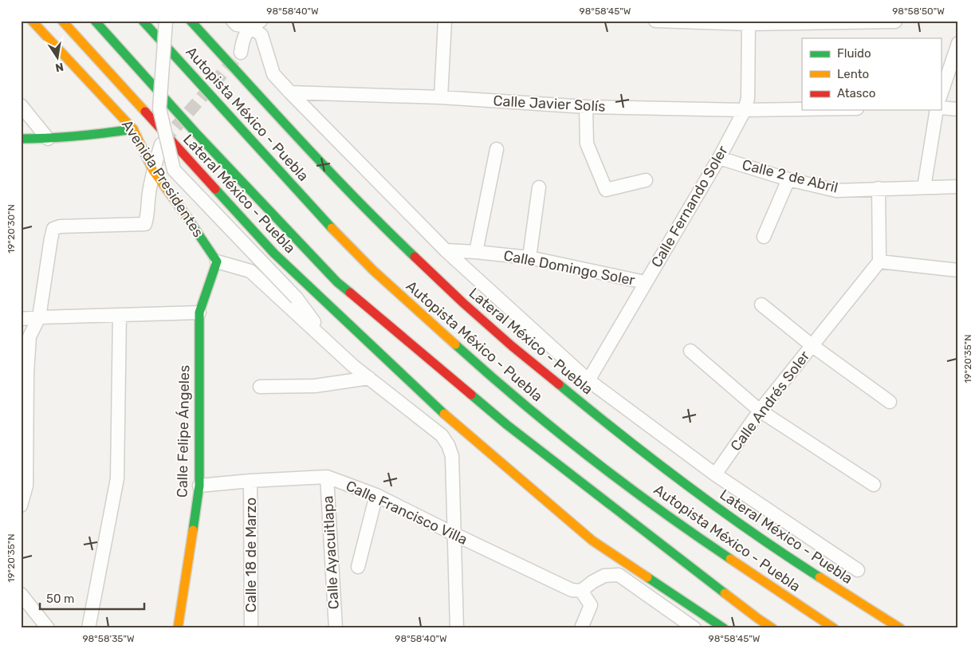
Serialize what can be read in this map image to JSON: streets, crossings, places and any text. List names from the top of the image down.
{
  "streets": {
    "main road": [
      "Autopista México - Puebla",
      "Avenida Presidentes",
      "Lateral México - Puebla",
      "Calle Felipe Ángeles"
    ],
    "street": [
      "Calle Javier Solís",
      "Calle 2 de Abril",
      "Calle Fernando Soler",
      "Calle Domingo Soler",
      "Calle Andrés Soler",
      "Calle Francisco Villa",
      "Calle Ayacuitlapa",
      "Calle 18 de Marzo"
    ]
  },
  "crossings": [
    ["Calle Javier Solís", "Calle Fernando Soler"],
    ["Calle 2 de Abril", "Calle Fernando Soler"],
    ["Avenida Presidentes", "Calle Felipe Ángeles"],
    ["Calle Fernando Soler", "Calle Domingo Soler"],
    ["Calle Felipe Ángeles", "Calle Francisco Villa"],
    ["Calle Francisco Villa", "Calle Ayacuitlapa"],
    ["Calle Francisco Villa", "Calle 18 de Marzo"]
  ],
  "legend": ["Fluido", "Lento", "Atasco"],
  "scale_bar": "50 m",
  "north": "bottom",
  "coordinates": [
    "98°58'40\"W",
    "98°58'45\"W",
    "98°58'50\"W",
    "19°20'30\"N",
    "19°20'35\"N",
    "98°58'35\"W"
  ]
}
